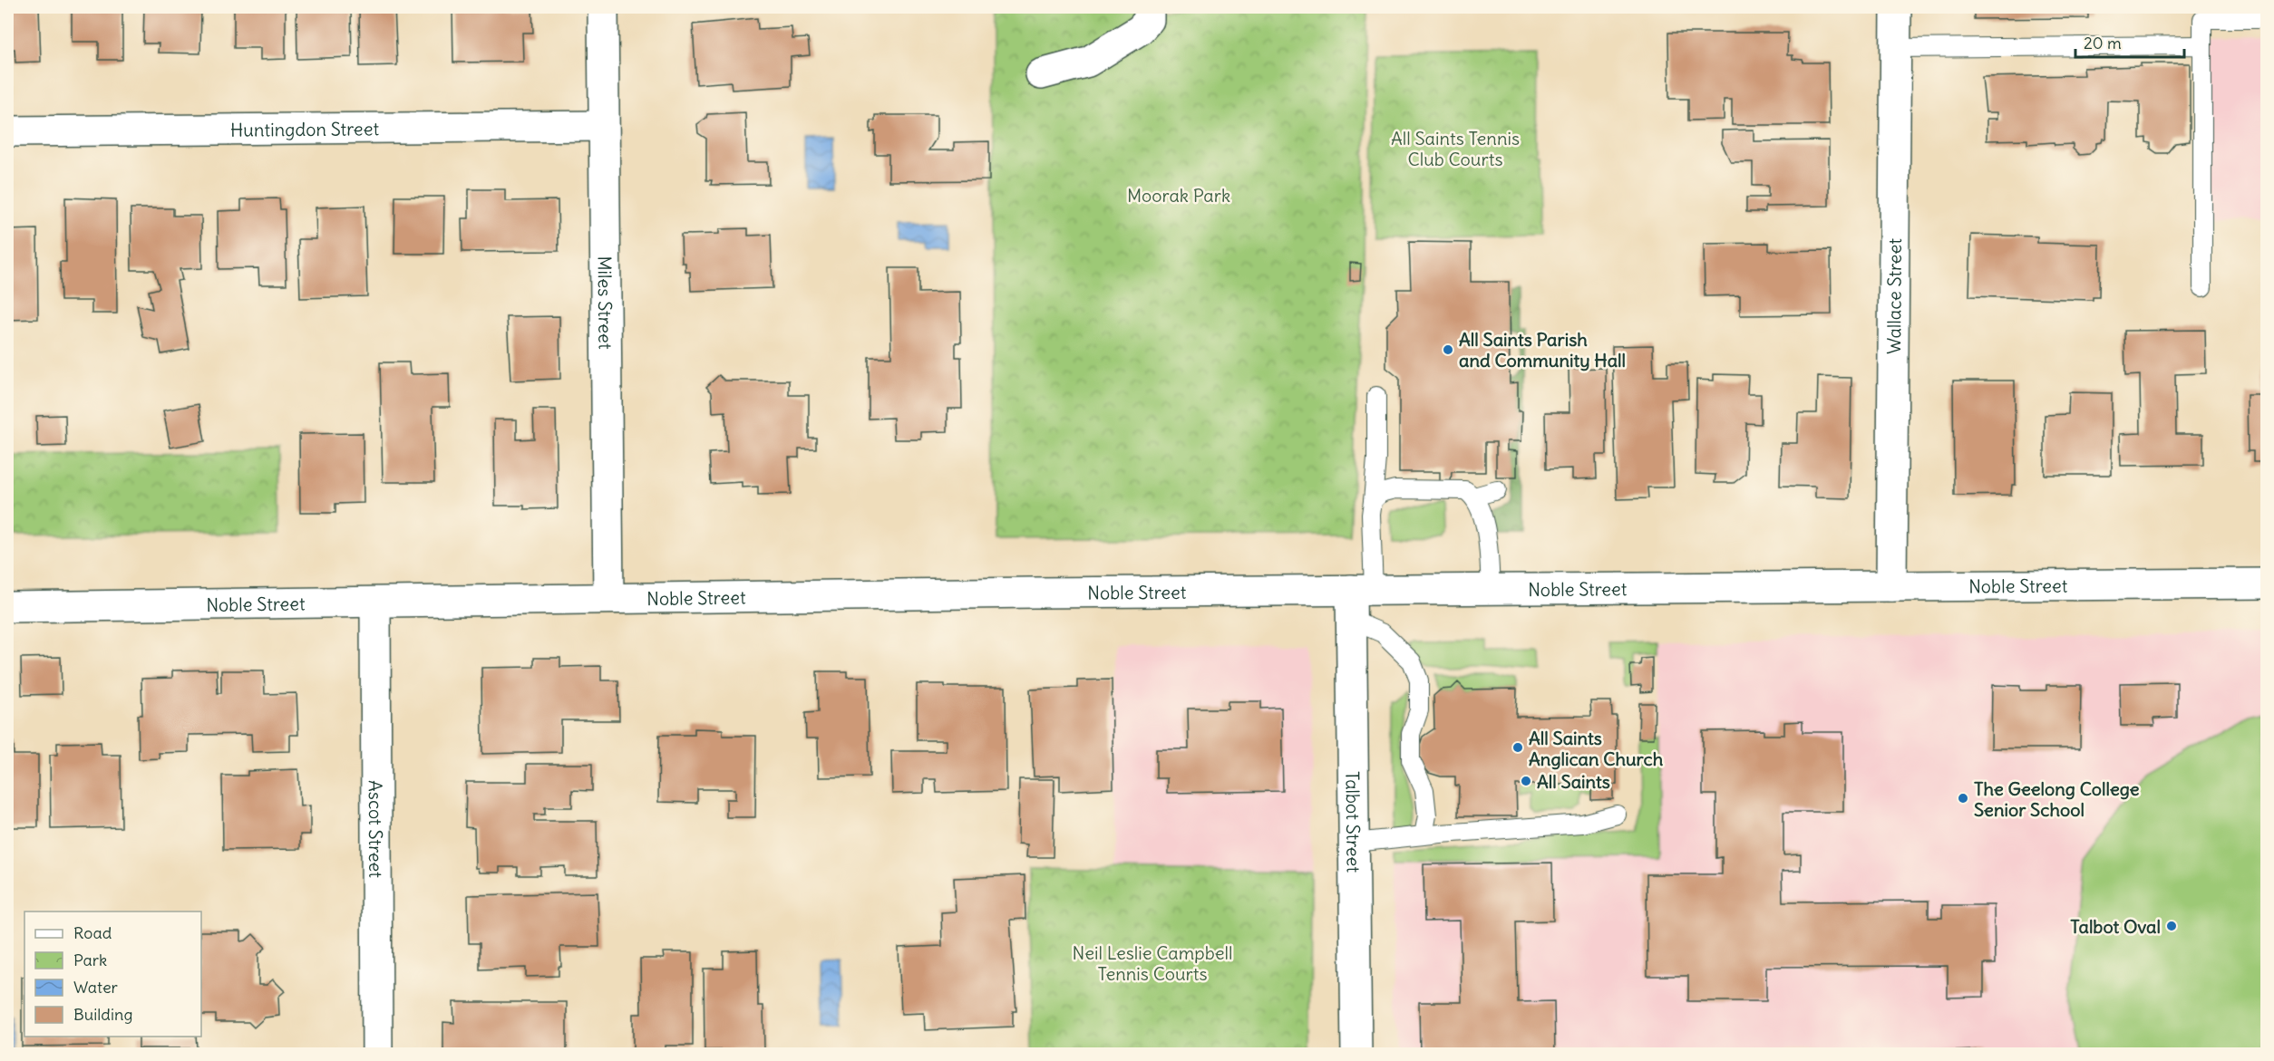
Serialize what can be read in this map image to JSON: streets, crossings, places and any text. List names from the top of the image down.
{
  "streets": {
    "street": [
      "Huntingdon Street",
      "Wallace Street",
      "Miles Street",
      "Noble Street",
      "Talbot Street",
      "Ascot Street"
    ]
  },
  "crossings": [
    ["Huntingdon Street", "Miles Street"],
    ["Wallace Street", "Noble Street"],
    ["Miles Street", "Noble Street"],
    ["Noble Street", "Talbot Street"],
    ["Noble Street", "Ascot Street"]
  ],
  "parks": ["All Saints Tennis Club Courts", "Moorak Park", "Neil Leslie Campbell Tennis Courts"],
  "places": [
    "All Saints Parish and Community Hall",
    "All Saints Anglican Church",
    "All Saints",
    "The Geelong College Senior School",
    "Talbot Oval"
  ],
  "legend": [
    "Road",
    "Park",
    "Water",
    "Building"
  ],
  "scale_bar": "20 m"
}
